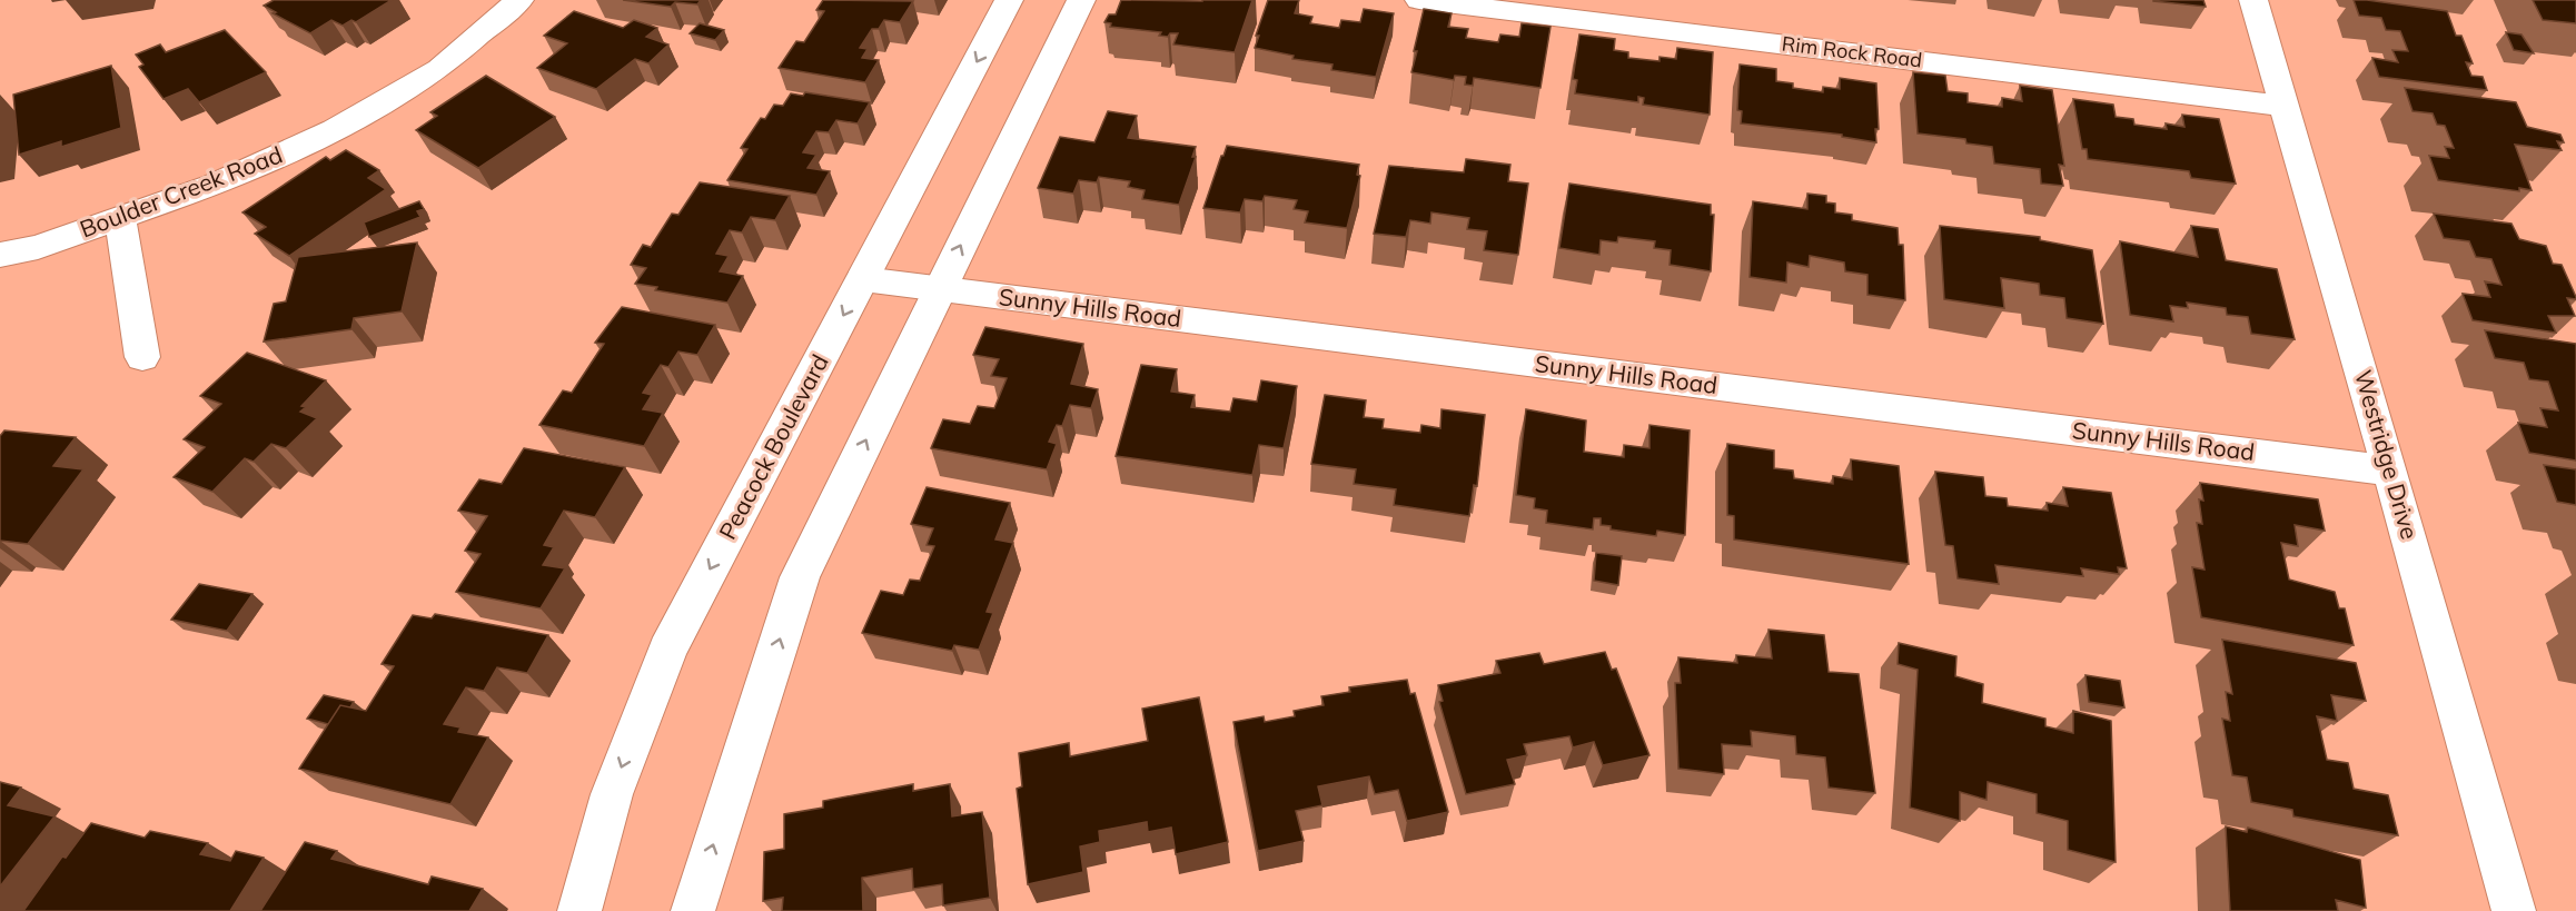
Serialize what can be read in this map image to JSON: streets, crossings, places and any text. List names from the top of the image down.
{
  "streets": {
    "street": [
      "Rim Rock Road",
      "Boulder Creek Road",
      "Sunny Hills Road",
      "Peacock Boulevard",
      "Westridge Drive"
    ]
  },
  "crossings": [
    ["Rim Rock Road", "Westridge Drive"],
    ["Sunny Hills Road", "Peacock Boulevard"],
    ["Sunny Hills Road", "Westridge Drive"]
  ]
}
